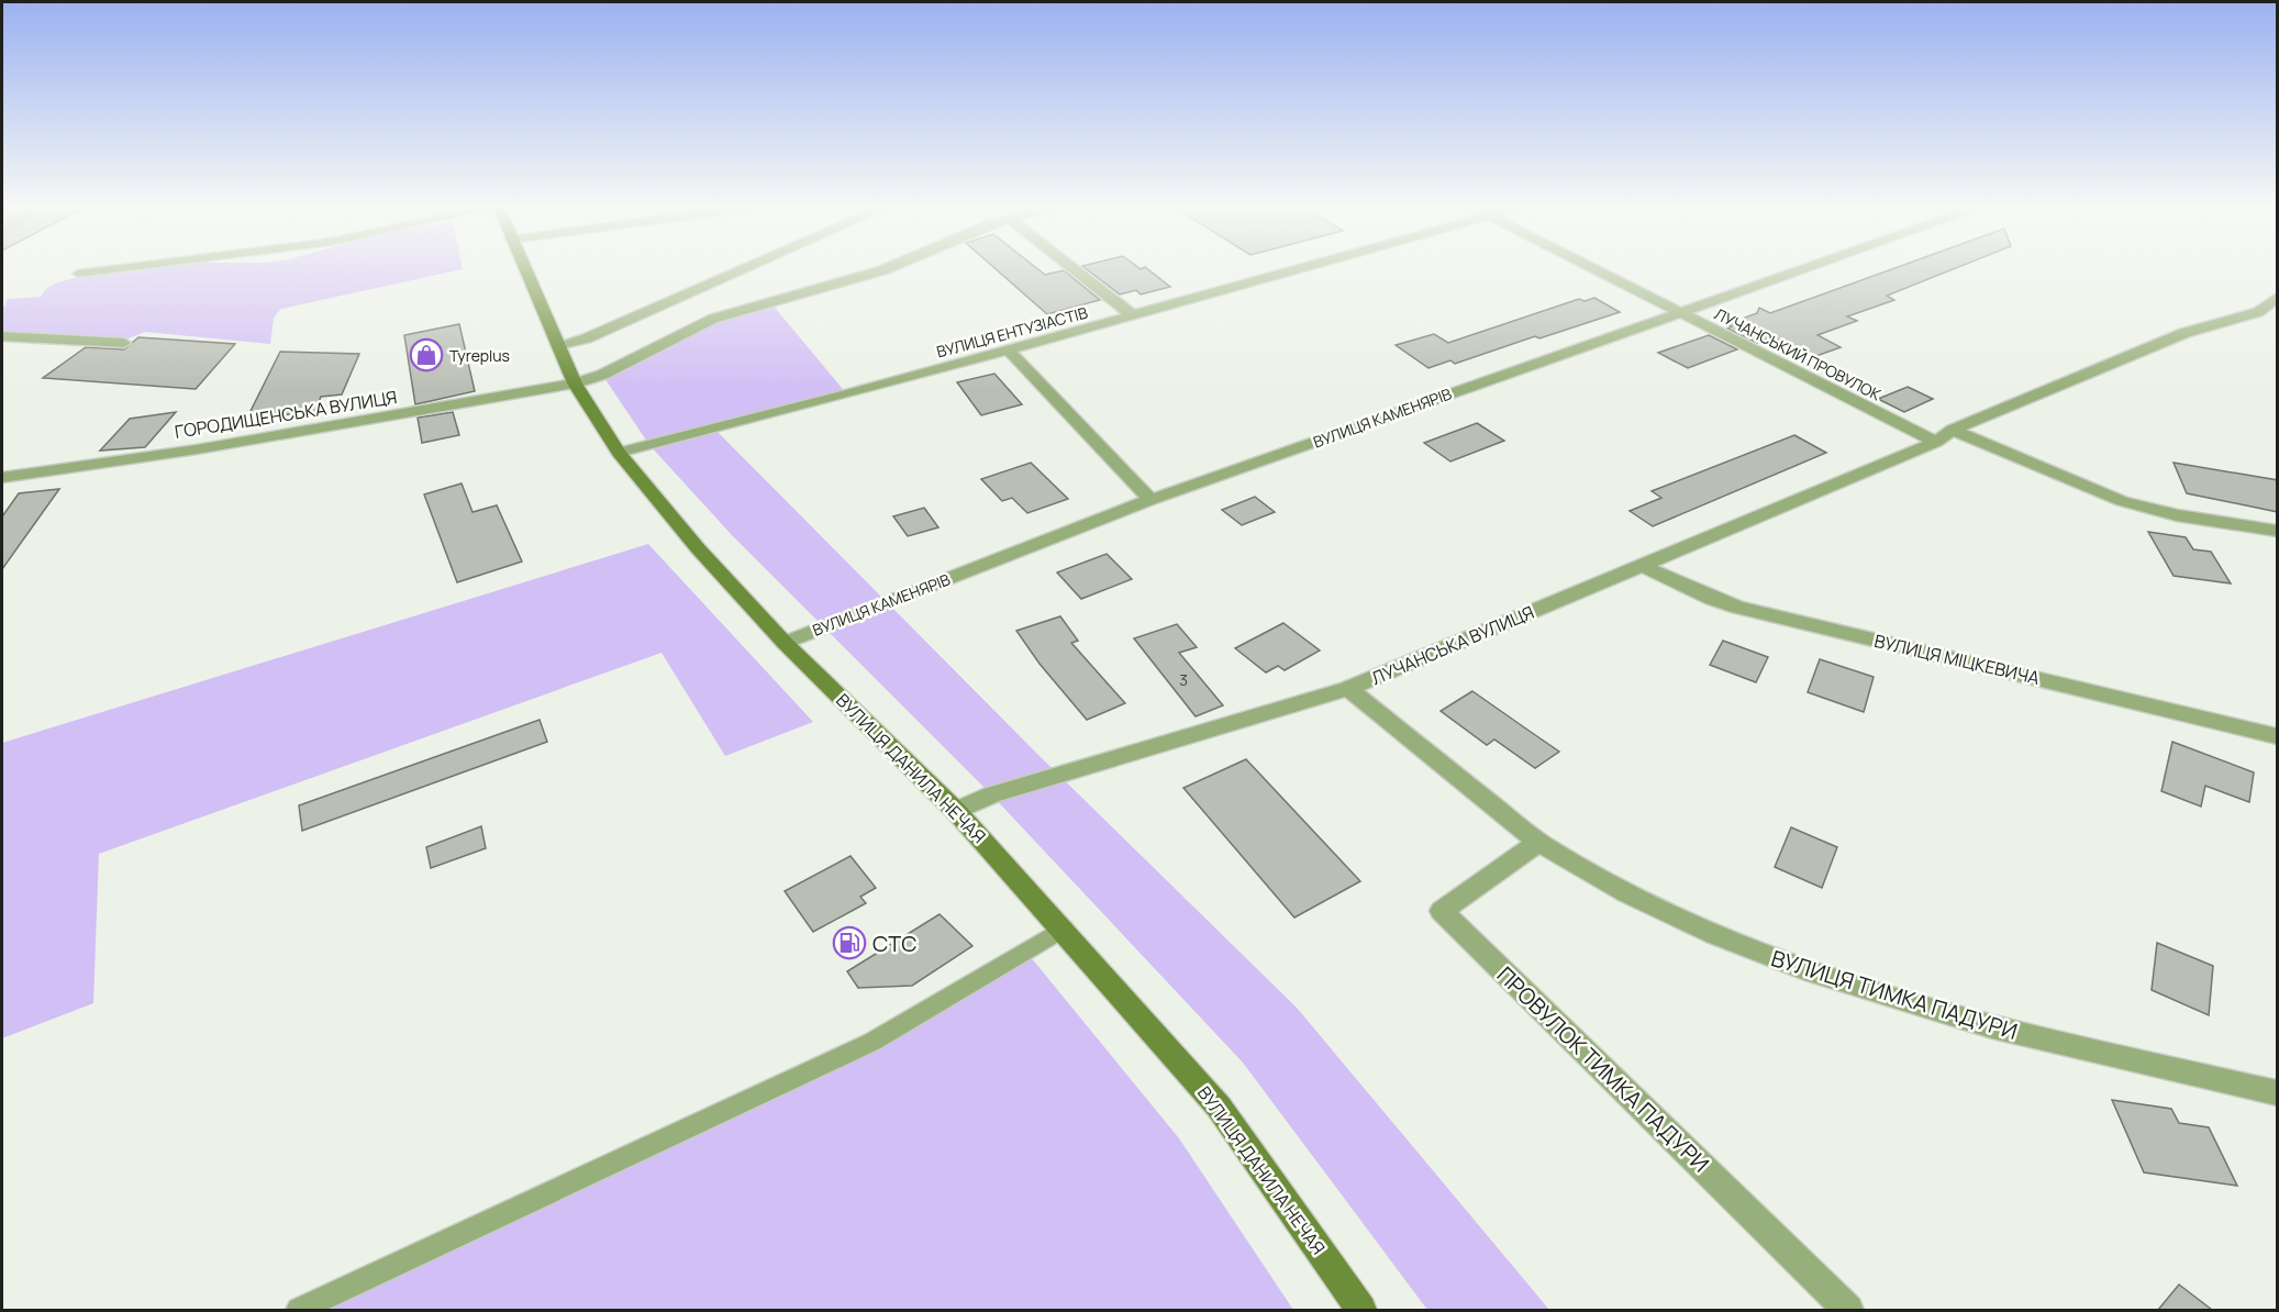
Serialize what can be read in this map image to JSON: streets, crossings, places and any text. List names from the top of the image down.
{
  "streets": {
    "main road": ["ВУЛИЦЯ ДАНИЛА НЕЧАЯ"],
    "street": [
      "ВУЛИЦЯ ЕНТУЗІАСТІВ",
      "ЛУЧАНСЬКИЙ ПРОВУЛОК",
      "ГОРОДИЩЕНСЬКА ВУЛИЦЯ",
      "ВУЛИЦЯ КАМЕНЯРІВ",
      "ЛУЧАНСЬКА ВУЛИЦЯ",
      "ВУЛИЦЯ МІЦКЕВИЧА",
      "ВУЛИЦЯ ТИМКА ПАДУРИ",
      "ПРОВУЛОК ТИМКА ПАДУРИ"
    ]
  },
  "crossings": [
    ["ВУЛИЦЯ ЕНТУЗІАСТІВ", "ВУЛИЦЯ ДАНИЛА НЕЧАЯ"],
    ["ЛУЧАНСЬКИЙ ПРОВУЛОК", "ВУЛИЦЯ КАМЕНЯРІВ"],
    ["ЛУЧАНСЬКИЙ ПРОВУЛОК", "ЛУЧАНСЬКА ВУЛИЦЯ"],
    ["ГОРОДИЩЕНСЬКА ВУЛИЦЯ", "ВУЛИЦЯ ДАНИЛА НЕЧАЯ"],
    ["ВУЛИЦЯ КАМЕНЯРІВ", "ВУЛИЦЯ ДАНИЛА НЕЧАЯ"],
    ["ЛУЧАНСЬКА ВУЛИЦЯ", "ВУЛИЦЯ МІЦКЕВИЧА"],
    ["ЛУЧАНСЬКА ВУЛИЦЯ", "ВУЛИЦЯ ДАНИЛА НЕЧАЯ"],
    ["ЛУЧАНСЬКА ВУЛИЦЯ", "ВУЛИЦЯ ТИМКА ПАДУРИ"],
    ["ВУЛИЦЯ ТИМКА ПАДУРИ", "ПРОВУЛОК ТИМКА ПАДУРИ"]
  ],
  "places": {
    "shop": ["Tyreplus"],
    "fuel station": ["СТС"]
  },
  "house_numbers": ["3"]
}
